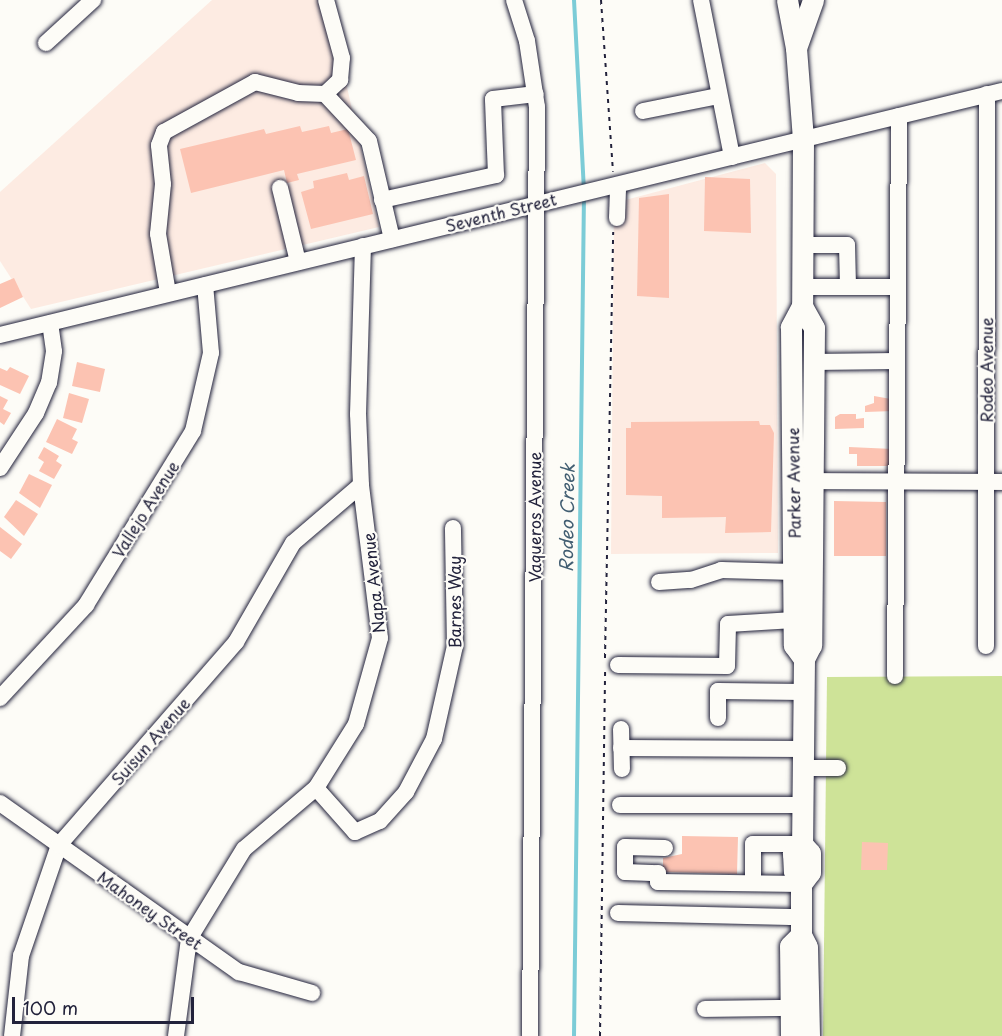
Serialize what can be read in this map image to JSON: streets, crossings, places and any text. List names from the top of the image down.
{
  "streets": {
    "main road": ["Parker Avenue"],
    "street": [
      "Seventh Street",
      "Rodeo Avenue",
      "Vallejo Avenue",
      "Vaqueros Avenue",
      "Napa Avenue",
      "Barnes Way",
      "Suisun Avenue",
      "Mahoney Street"
    ]
  },
  "crossings": [
    ["Seventh Street", "Rodeo Avenue"],
    ["Seventh Street", "Parker Avenue"],
    ["Seventh Street", "Vallejo Avenue"],
    ["Seventh Street", "Vaqueros Avenue"],
    ["Seventh Street", "Napa Avenue"],
    ["Napa Avenue", "Barnes Way"],
    ["Napa Avenue", "Suisun Avenue"],
    ["Napa Avenue", "Mahoney Street"],
    ["Suisun Avenue", "Mahoney Street"]
  ],
  "water": ["Rodeo Creek"],
  "scale_bar": "100 m"
}
